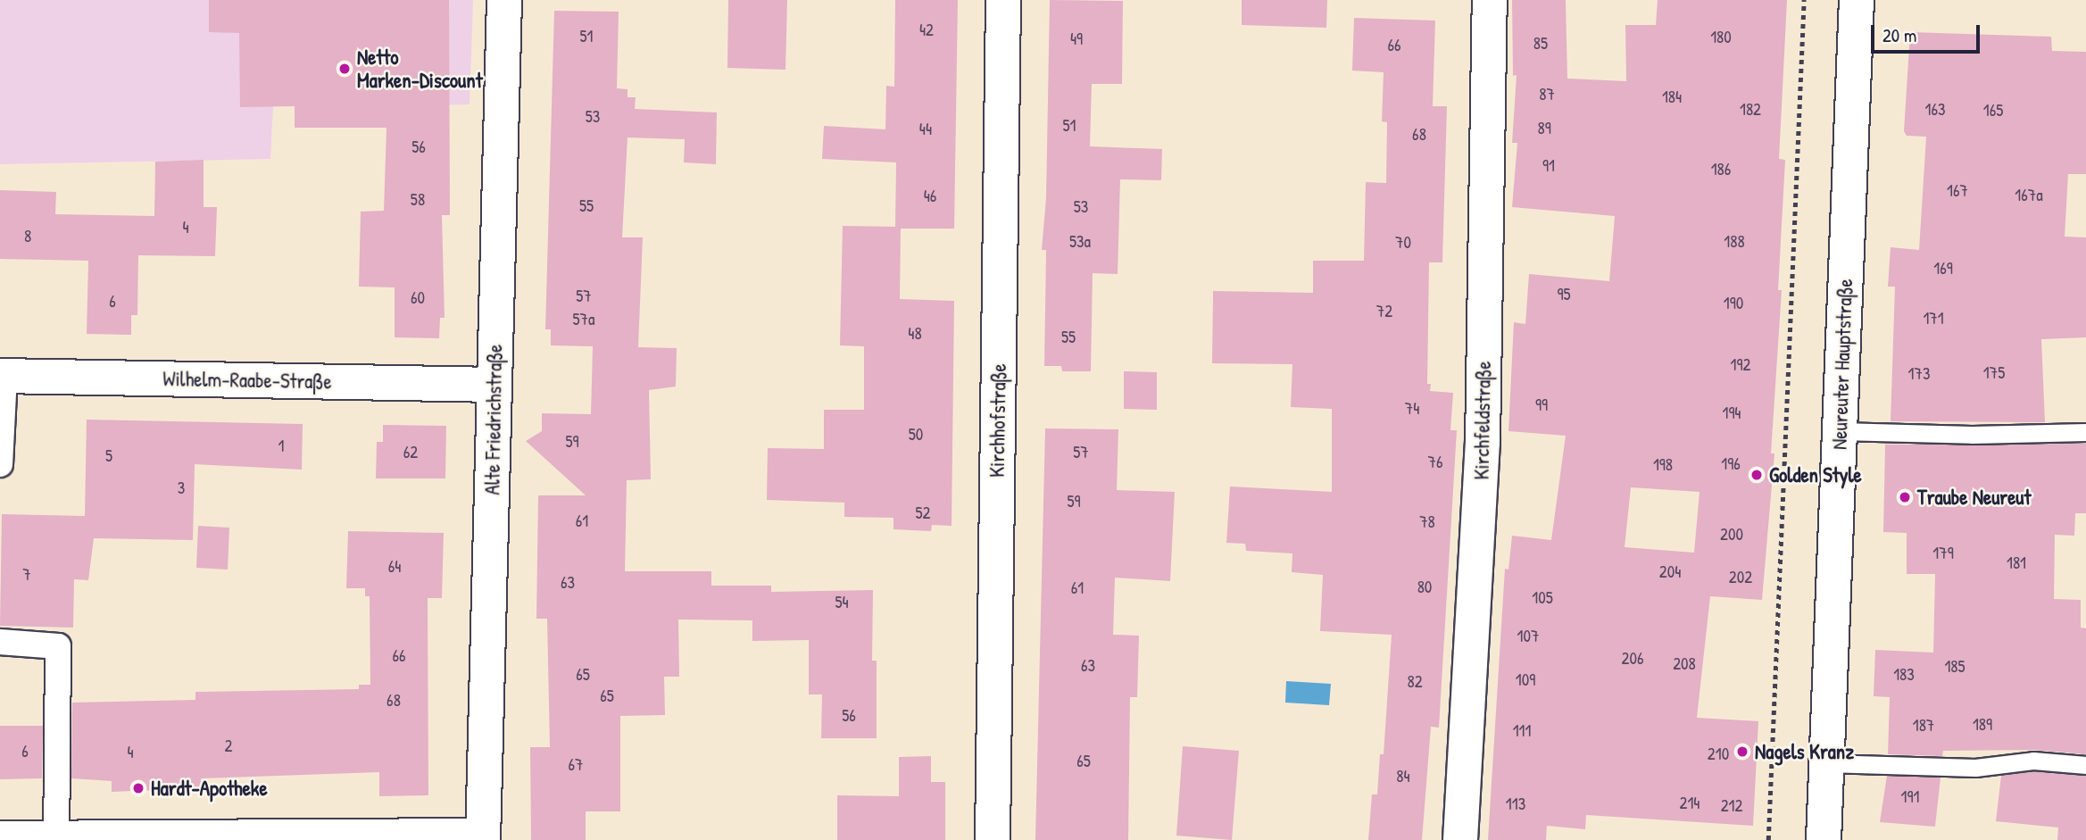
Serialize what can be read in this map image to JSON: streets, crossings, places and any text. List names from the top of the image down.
{
  "streets": {
    "street": [
      "Neureuter Hauptstraße",
      "Wilhelm-Raabe-Straße",
      "Alte Friedrichstraße",
      "Kirchhofstraße",
      "Kirchfeldstraße"
    ]
  },
  "crossings": [
    ["Wilhelm-Raabe-Straße", "Alte Friedrichstraße"]
  ],
  "places": [
    "Netto Marken-Discount",
    "Golden Style",
    "Traube Neureut",
    "Nagels Kranz",
    "Hardt-Apotheke"
  ],
  "house_numbers": [
    "42",
    "51",
    "180",
    "49",
    "85",
    "66",
    "87",
    "184",
    "182",
    "163",
    "165",
    "53",
    "51",
    "89",
    "44",
    "68",
    "56",
    "91",
    "186",
    "167",
    "167a",
    "46",
    "58",
    "55",
    "53",
    "4",
    "8",
    "53a",
    "188",
    "70",
    "169",
    "95",
    "57",
    "60",
    "6",
    "190",
    "72",
    "171",
    "57a",
    "48",
    "55",
    "192",
    "175",
    "173",
    "99",
    "74",
    "194",
    "50",
    "59",
    "1",
    "62",
    "57",
    "5",
    "76",
    "196",
    "198",
    "3",
    "59",
    "52",
    "61",
    "78",
    "200",
    "179",
    "181",
    "64",
    "204",
    "7",
    "202",
    "63",
    "80",
    "61",
    "105",
    "54",
    "107",
    "66",
    "206",
    "208",
    "63",
    "185",
    "65",
    "183",
    "109",
    "82",
    "65",
    "68",
    "56",
    "189",
    "187",
    "111",
    "2",
    "6",
    "4",
    "210",
    "65",
    "67",
    "84",
    "191",
    "214",
    "113",
    "212"
  ],
  "scale_bar": "20 m"
}
